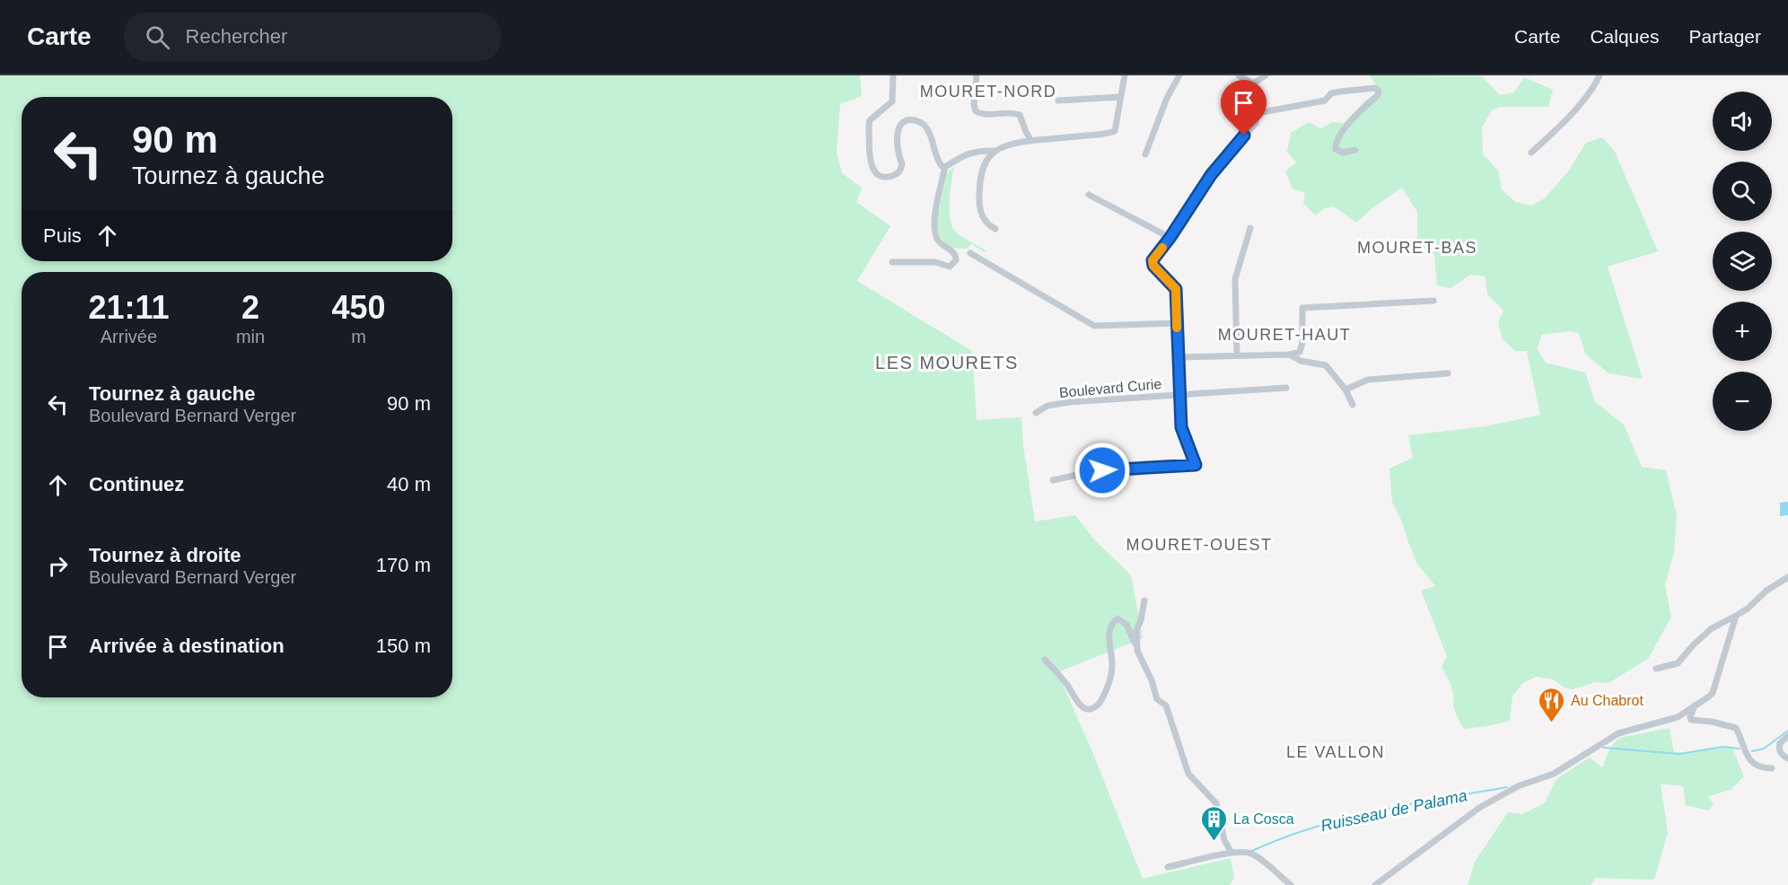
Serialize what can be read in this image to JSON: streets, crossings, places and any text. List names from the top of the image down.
{
  "streets": {
    "street": ["Boulevard Curie"]
  },
  "districts": [
    "MOURET-NORD",
    "MOURET-BAS",
    "MOURET-HAUT",
    "LES MOURETS",
    "MOURET-OUEST",
    "LE VALLON"
  ],
  "water": ["Ruisseau de Palama"],
  "places": {
    "restaurant": ["Au Chabrot"],
    "building": ["La Cosca"]
  },
  "page": {
    "header": "Carte",
    "search": "Rechercher",
    "nav": ["Carte", "Calques", "Partager"],
    "map_buttons": ["+", "−"],
    "turn": ["90 m", "Tournez à gauche"],
    "then": "Puis",
    "eta": [
      "21:11",
      "Arrivée",
      "2",
      "min",
      "450",
      "m"
    ],
    "list": [
      {
        "name": "Tournez à gauche",
        "note": "Boulevard Bernard Verger",
        "value": "90 m"
      },
      {
        "name": "Continuez",
        "value": "40 m"
      },
      {
        "name": "Tournez à droite",
        "note": "Boulevard Bernard Verger",
        "value": "170 m"
      },
      {
        "name": "Arrivée à destination",
        "value": "150 m"
      }
    ]
  }
}
